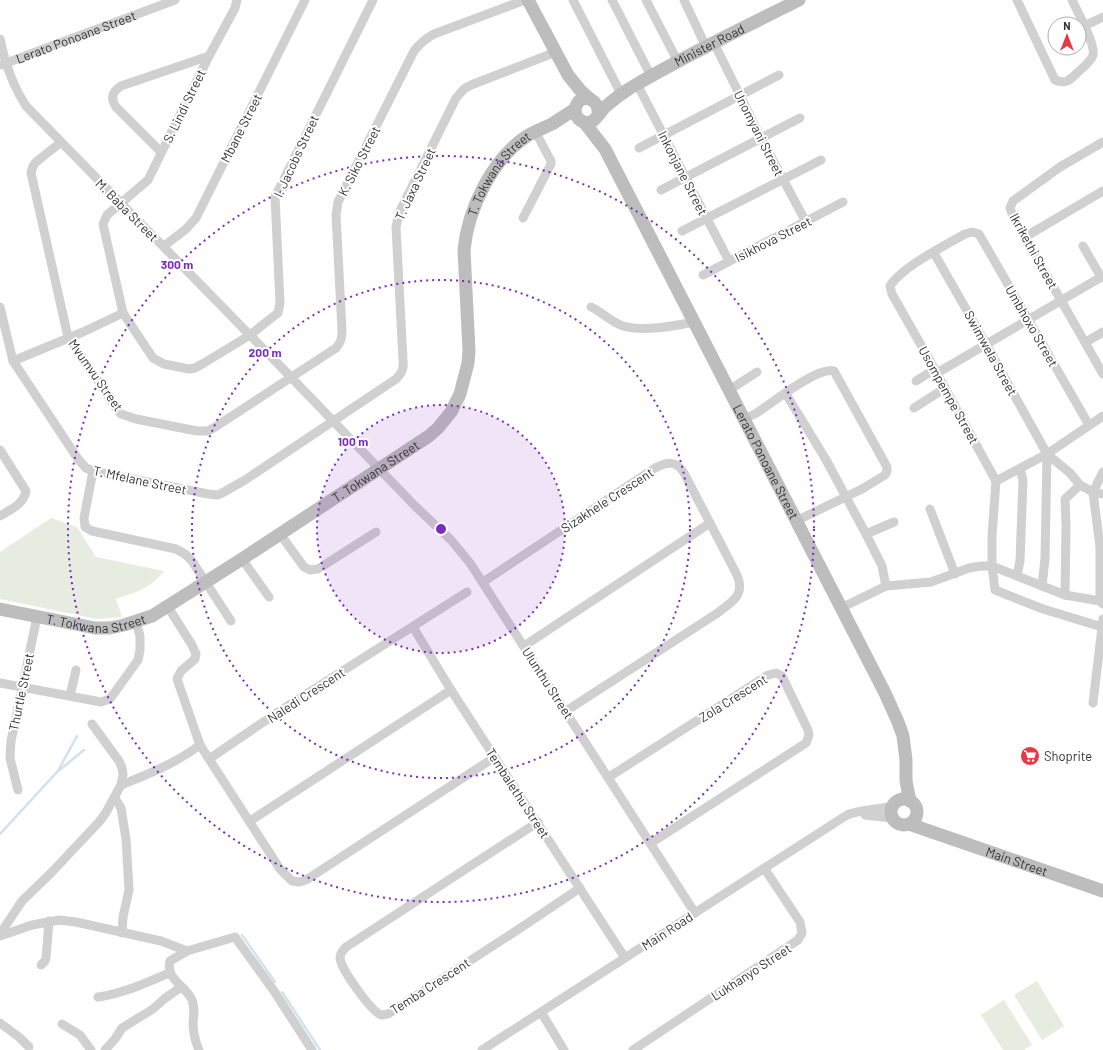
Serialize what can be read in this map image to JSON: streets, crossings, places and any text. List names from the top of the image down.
{
  "streets": {
    "street": [
      "Lerato Ponoane Street",
      "Minister Road",
      "S. Lindi Street",
      "Mbane Street",
      "Unomyani Street",
      "I. Jacobs Street",
      "K. Siko Street",
      "Inkonjane Street",
      "T. Tokwana Street",
      "T. Jaxa Street",
      "M. Baba Street",
      "Isikhova Street",
      "Ikrikethi Street",
      "Umbhoxo Street",
      "Swimwela Street",
      "Mvumvu Street",
      "Usompempe Street",
      "T. Mfelane Street",
      "Sizakhele Crescent",
      "Ulunthu Street",
      "Thurtle Street",
      "Naledi Crescent",
      "Zola Crescent",
      "Tembalethu Street",
      "Main Street",
      "Main Road",
      "Lukhanyo Street",
      "Temba Crescent"
    ]
  },
  "crossings": [
    ["Lerato Ponoane Street", "Minister Road"],
    ["Lerato Ponoane Street", "T. Tokwana Street"],
    ["Lerato Ponoane Street", "M. Baba Street"],
    ["Lerato Ponoane Street", "Main Street"],
    ["Lerato Ponoane Street", "Main Road"],
    ["Minister Road", "Unomyani Street"],
    ["Minister Road", "Inkonjane Street"],
    ["Minister Road", "T. Tokwana Street"],
    ["S. Lindi Street", "M. Baba Street"],
    ["Mbane Street", "M. Baba Street"],
    ["Unomyani Street", "Isikhova Street"],
    ["I. Jacobs Street", "M. Baba Street"],
    ["K. Siko Street", "M. Baba Street"],
    ["K. Siko Street", "Mvumvu Street"],
    ["Inkonjane Street", "Isikhova Street"],
    ["T. Tokwana Street", "M. Baba Street"],
    ["T. Tokwana Street", "Ulunthu Street"],
    ["T. Tokwana Street", "Thurtle Street"],
    ["T. Jaxa Street", "M. Baba Street"],
    ["T. Jaxa Street", "T. Mfelane Street"],
    ["M. Baba Street", "Mvumvu Street"],
    ["M. Baba Street", "T. Mfelane Street"],
    ["M. Baba Street", "Ulunthu Street"],
    ["Umbhoxo Street", "Usompempe Street"],
    ["Swimwela Street", "Usompempe Street"],
    ["Sizakhele Crescent", "Ulunthu Street"],
    ["Ulunthu Street", "Zola Crescent"],
    ["Ulunthu Street", "Main Road"],
    ["Naledi Crescent", "Tembalethu Street"],
    ["Tembalethu Street", "Main Road"],
    ["Tembalethu Street", "Temba Crescent"],
    ["Main Street", "Main Road"],
    ["Main Road", "Lukhanyo Street"]
  ],
  "places": {
    "supermarket": ["Shoprite"]
  },
  "north": "top",
  "rings": ["300 m", "200 m", "100 m"]
}
